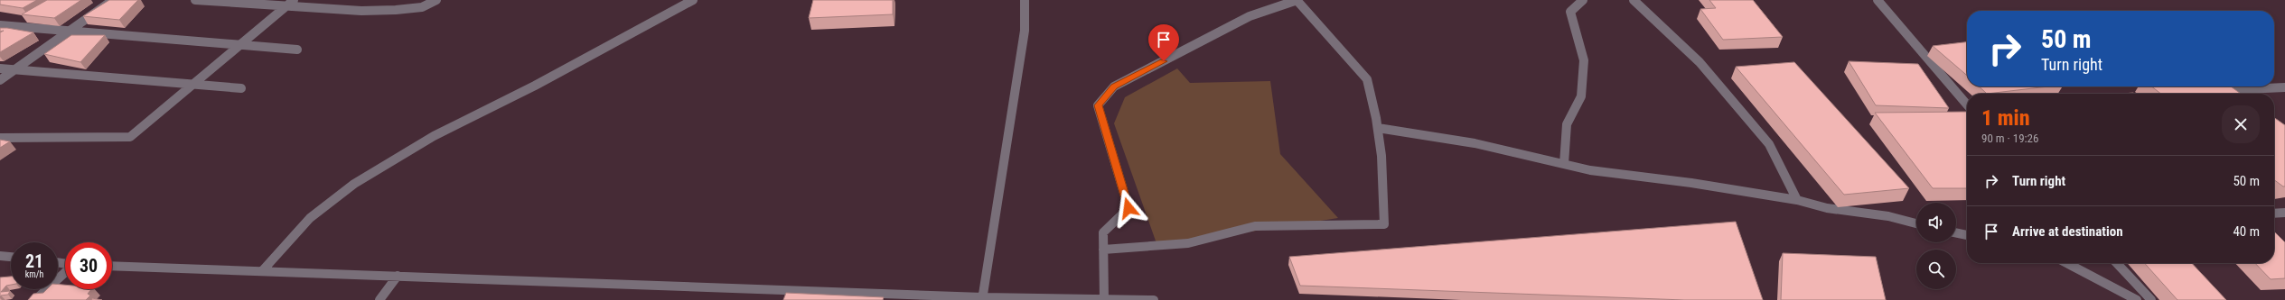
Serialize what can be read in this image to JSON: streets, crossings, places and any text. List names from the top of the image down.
{
  "page": {
    "turn": ["50 m", "Turn right"],
    "heading": ["1 min", "90 m · 19:26"],
    "list": [
      {
        "name": "Turn right",
        "value": "50 m"
      },
      {
        "name": "Arrive at destination",
        "value": "40 m"
      }
    ],
    "speed": "21 km/h",
    "limit": "30"
  }
}
